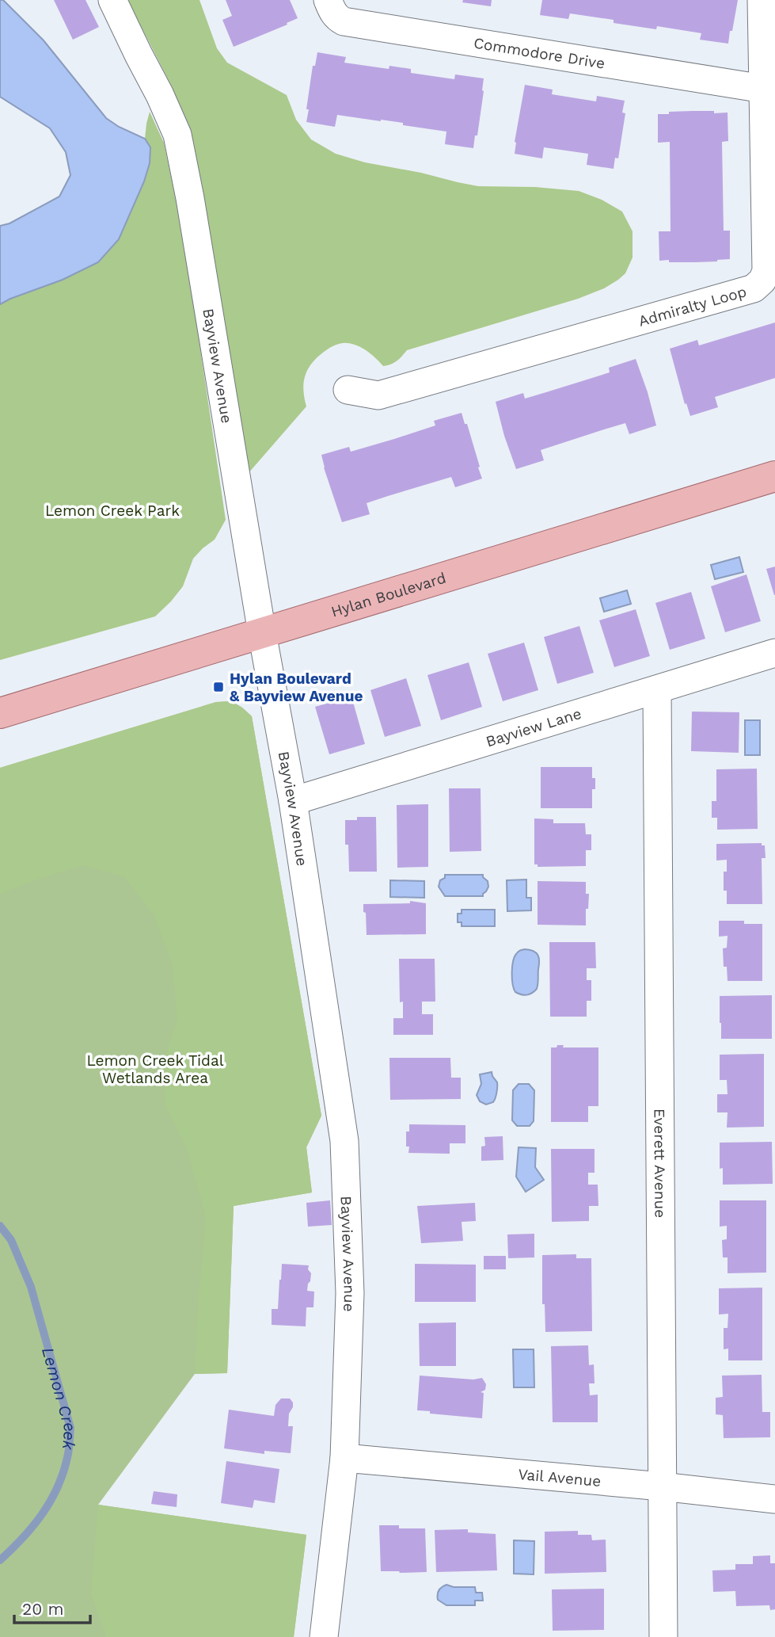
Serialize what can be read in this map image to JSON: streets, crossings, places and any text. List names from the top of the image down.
{
  "streets": {
    "main road": ["Hylan Boulevard"],
    "street": [
      "Commodore Drive",
      "Admiralty Loop",
      "Bayview Avenue",
      "Bayview Lane",
      "Everett Avenue",
      "Vail Avenue"
    ]
  },
  "crossings": [
    ["Commodore Drive", "Admiralty Loop"],
    ["Bayview Avenue", "Hylan Boulevard"],
    ["Bayview Avenue", "Bayview Lane"],
    ["Bayview Avenue", "Vail Avenue"],
    ["Bayview Lane", "Everett Avenue"],
    ["Everett Avenue", "Vail Avenue"]
  ],
  "water": ["Lemon Creek"],
  "parks": ["Lemon Creek Park", "Lemon Creek Tidal Wetlands Area"],
  "places": {
    "transit": ["Hylan Boulevard & Bayview Avenue"]
  },
  "scale_bar": "20 m"
}
